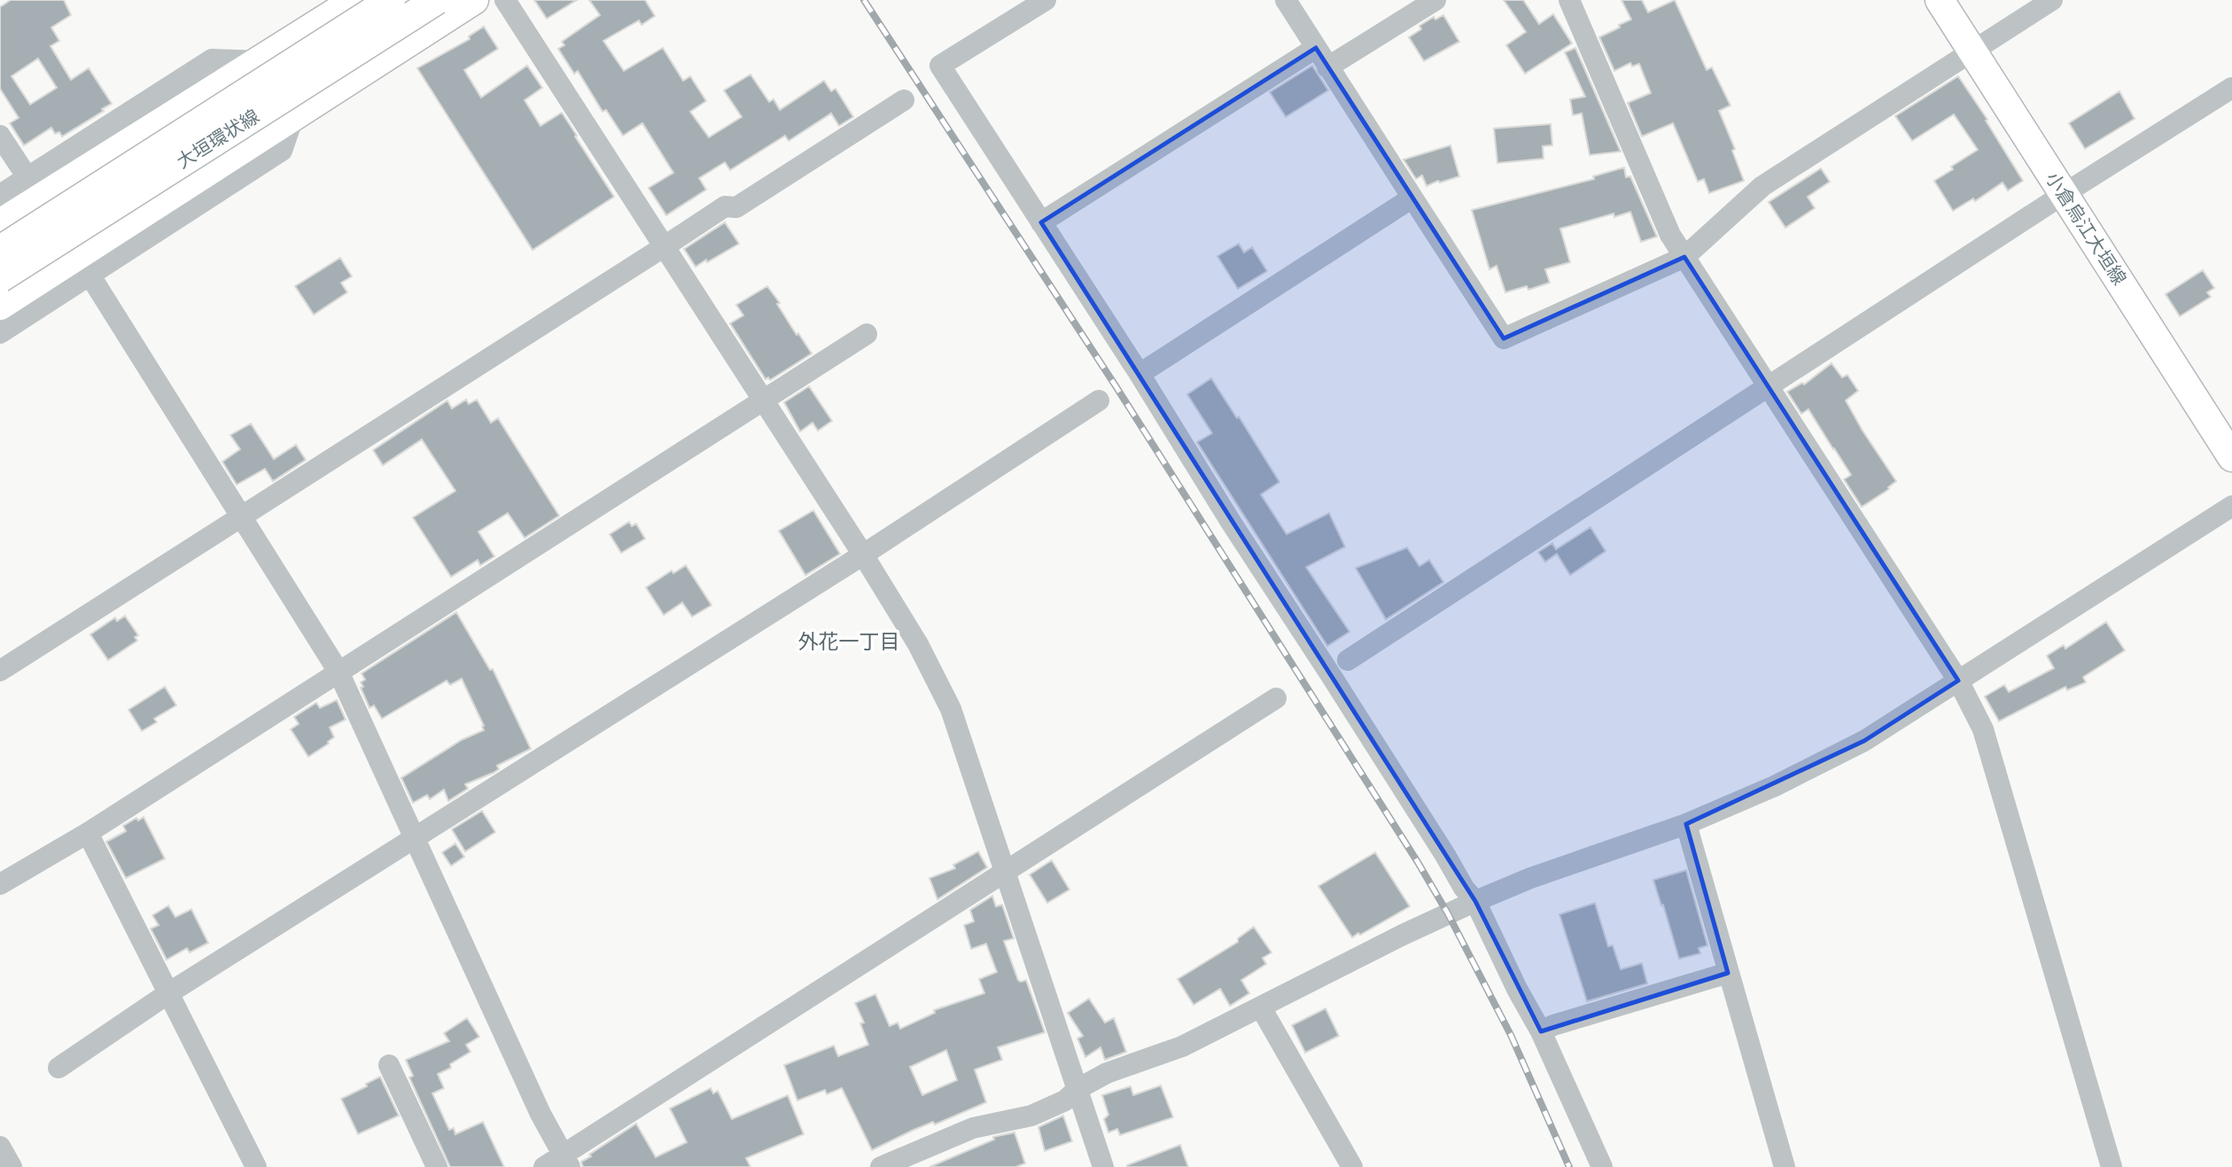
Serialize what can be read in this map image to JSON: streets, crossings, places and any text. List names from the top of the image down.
{
  "streets": {
    "main road": ["大垣環状線", "小倉烏江大垣線"]
  },
  "districts": ["外花一丁目"]
}
